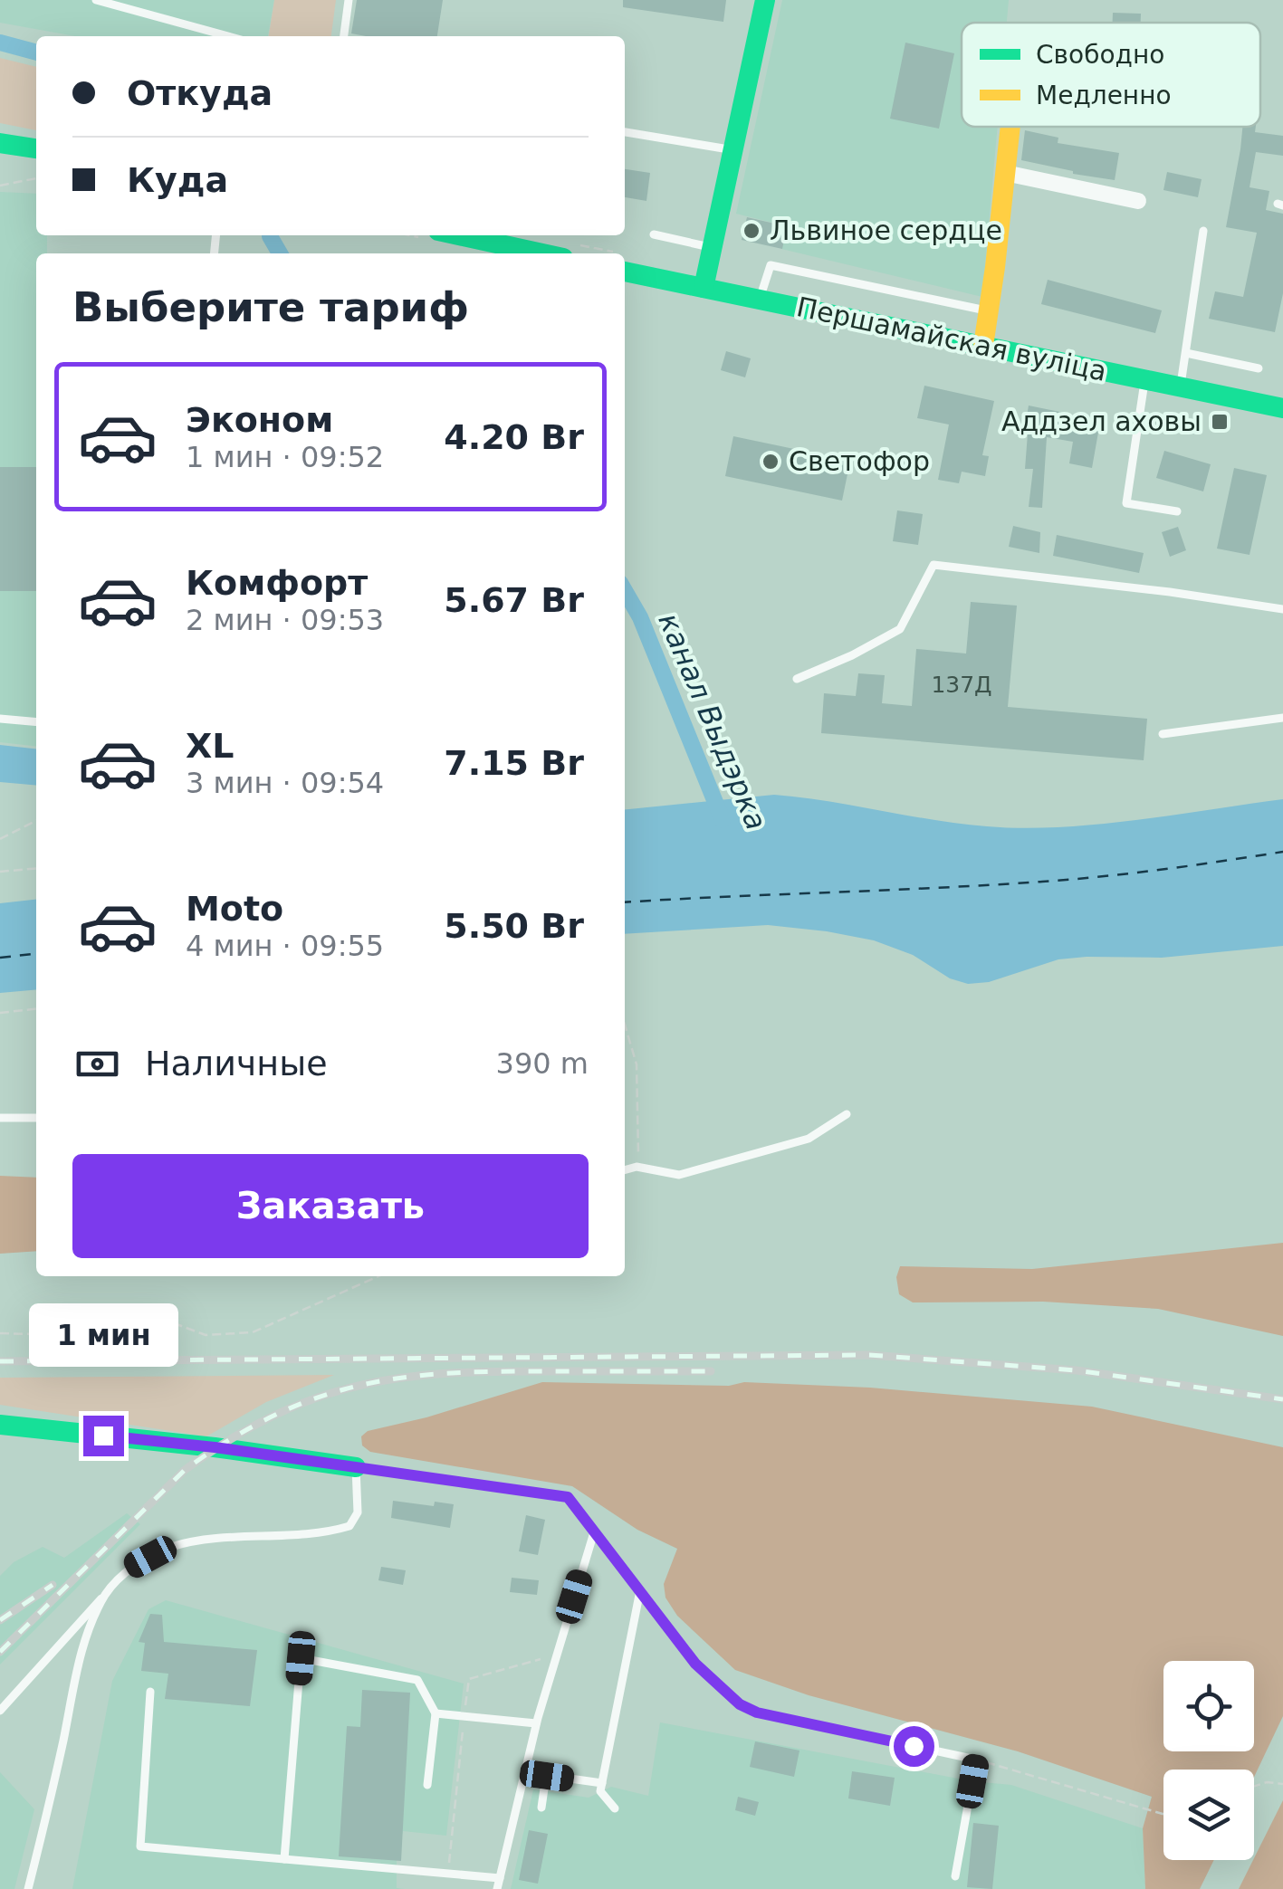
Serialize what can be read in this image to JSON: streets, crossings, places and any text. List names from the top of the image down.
{
  "streets": {
    "street": ["Першамайская вуліца"]
  },
  "water": ["канал Выдэрка"],
  "places": {
    "other": ["Львиное сердце", "Светофор"],
    "transit": ["Аддзел аховы"]
  },
  "house_numbers": ["137Д"],
  "legend": ["Свободно", "Медленно"],
  "page": {
    "banner": ["Откуда", "Куда"],
    "heading": "Выберите тариф",
    "list": [
      {
        "name": "Эконом",
        "note": "1 мин · 09:52",
        "value": "4.20 Br"
      },
      {
        "name": "Комфорт",
        "note": "2 мин · 09:53",
        "value": "5.67 Br"
      },
      {
        "name": "XL",
        "note": "3 мин · 09:54",
        "value": "7.15 Br"
      },
      {
        "name": "Moto",
        "note": "4 мин · 09:55",
        "value": "5.50 Br"
      }
    ],
    "pay": ["Наличные", "390 m"],
    "buttons": "Заказать",
    "bubble": "1 мин"
  }
}
